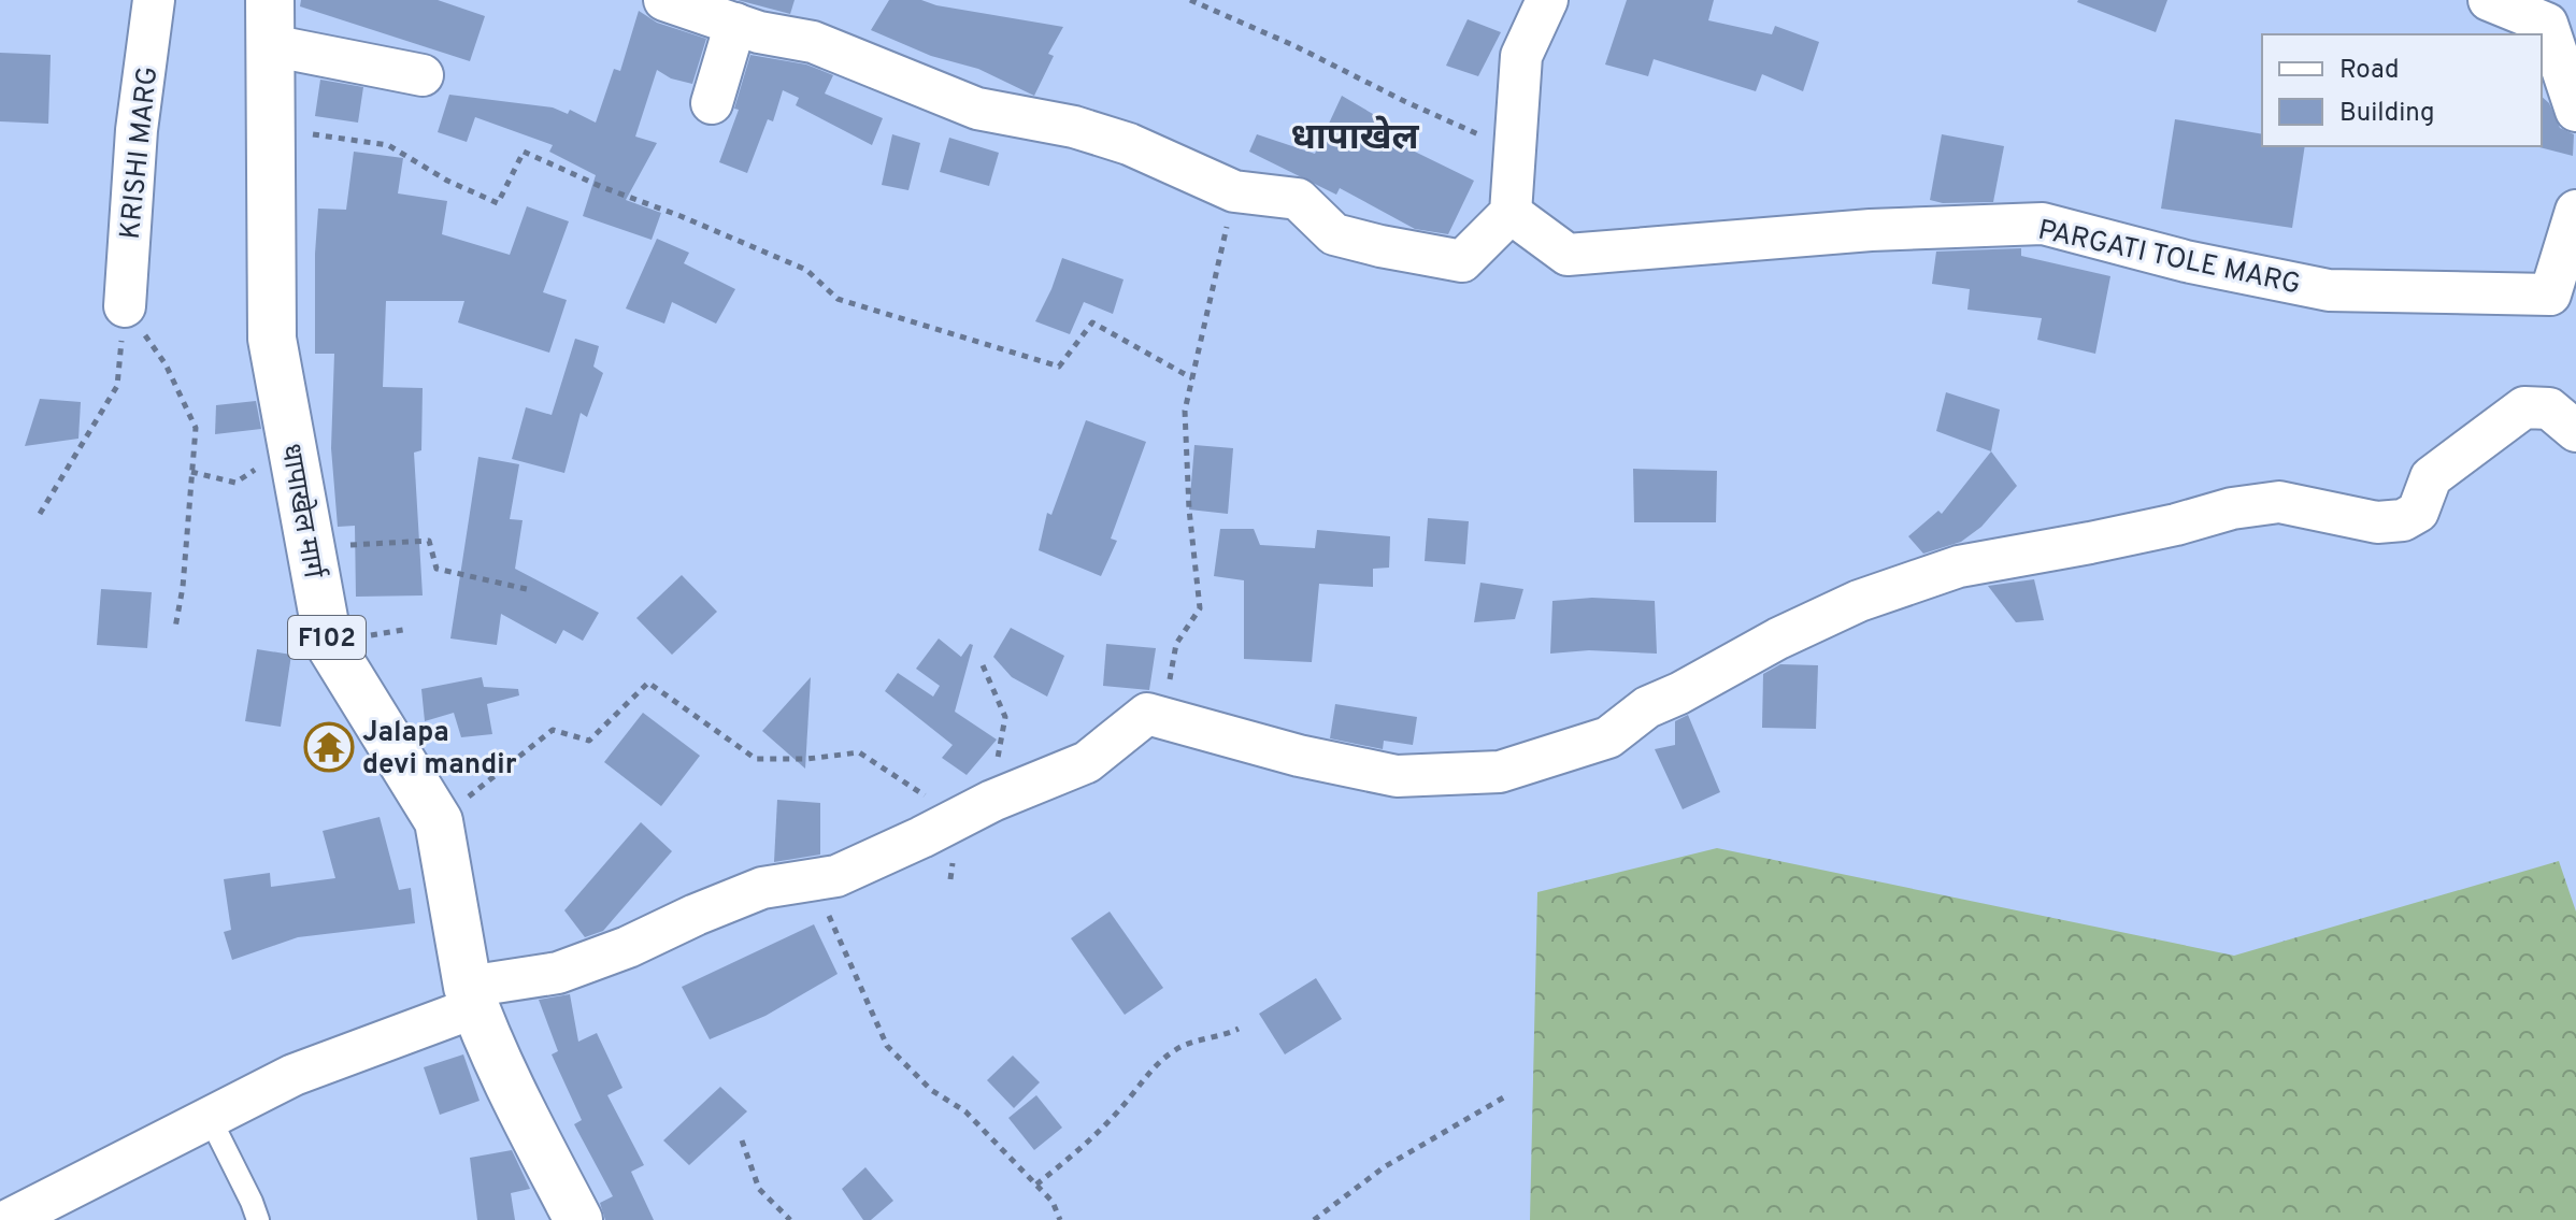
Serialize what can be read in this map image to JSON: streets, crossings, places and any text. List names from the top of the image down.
{
  "streets": {
    "main road": ["धापाखेल मार्ग", "F102"],
    "street": ["KRISHI MARG", "PARGATI TOLE MARG"]
  },
  "districts": ["धापाखेल"],
  "places": {
    "temple": ["Jalapa devi mandir"]
  },
  "legend": ["Road", "Building"]
}
